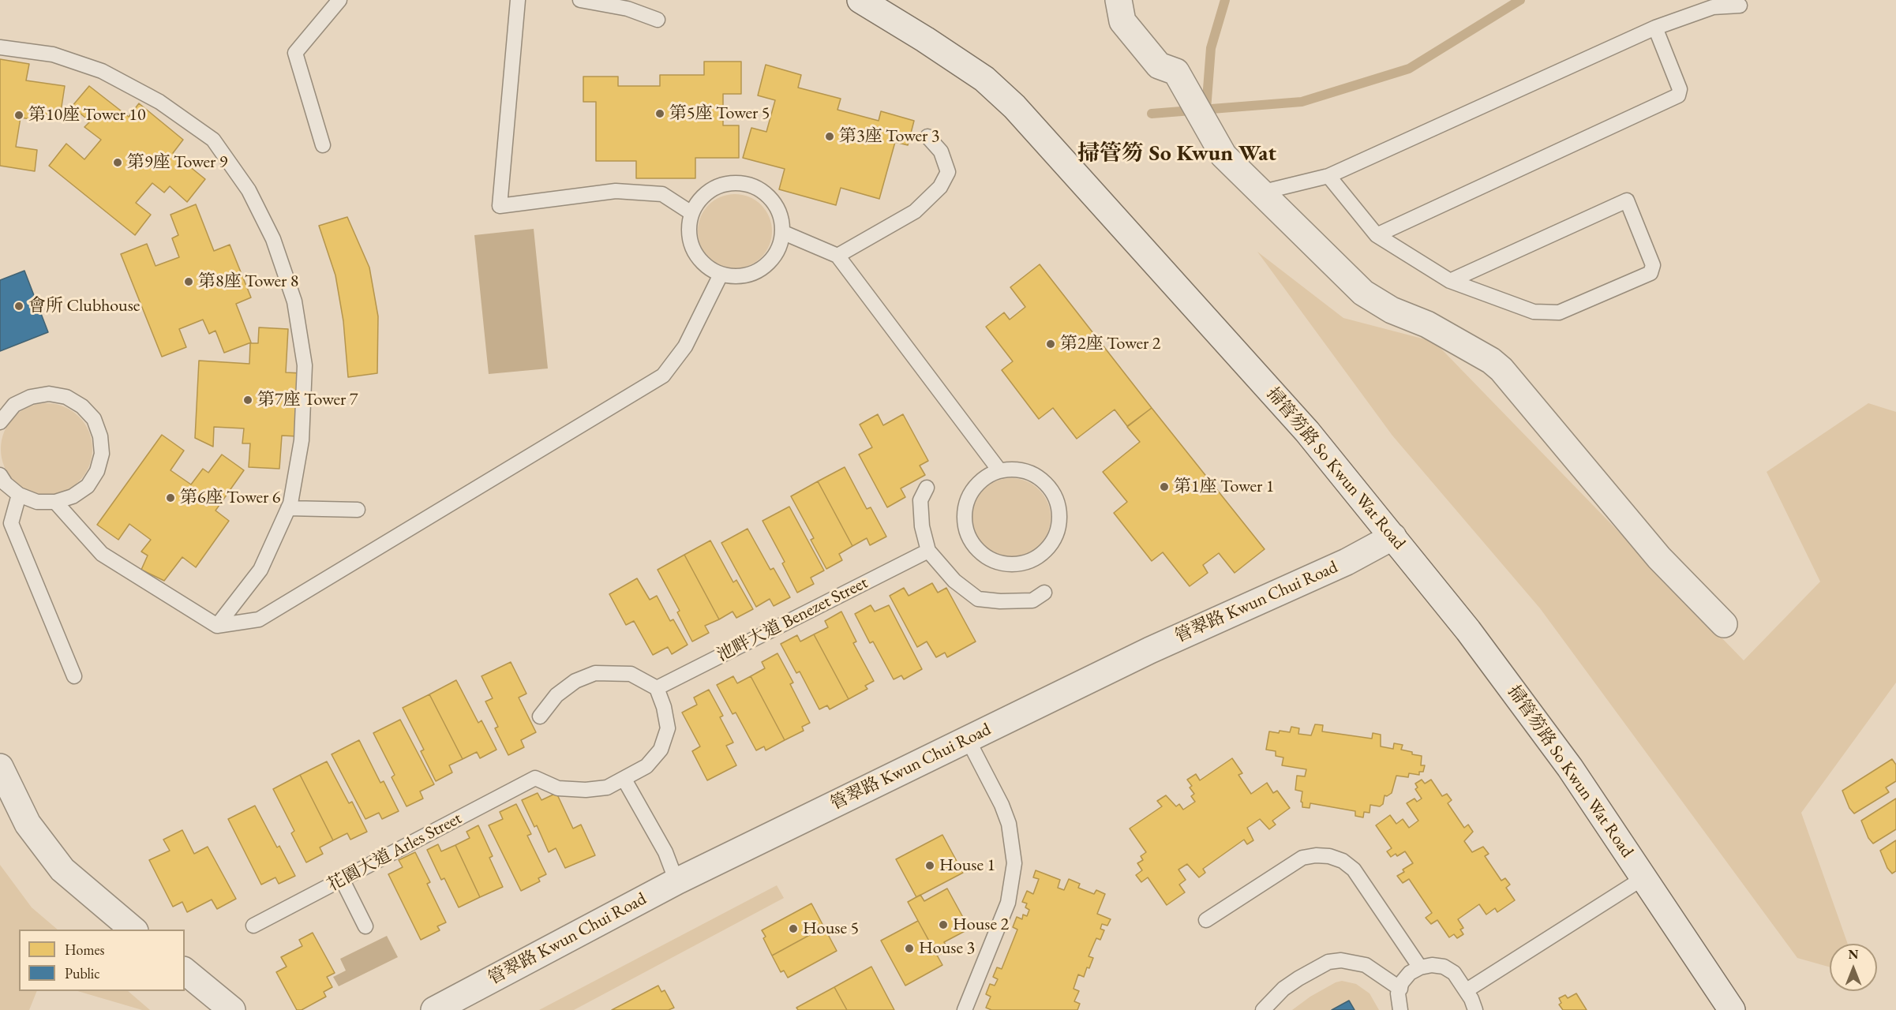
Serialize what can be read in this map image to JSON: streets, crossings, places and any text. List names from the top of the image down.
{
  "streets": {
    "street": ["掃管笏路 So Kwun Wat Road", "管翠路 Kwun Chui Road"],
    "lane": ["池畔大道 Benezet Street", "花園大道 Arles Street"]
  },
  "crossings": [
    ["掃管笏路 So Kwun Wat Road", "管翠路 Kwun Chui Road"]
  ],
  "districts": ["掃管笏 So Kwun Wat"],
  "places": [
    "第5座 Tower 5",
    "第10座 Tower 10",
    "第3座 Tower 3",
    "第9座 Tower 9",
    "第8座 Tower 8",
    "會所 Clubhouse",
    "第2座 Tower 2",
    "第7座 Tower 7",
    "第1座 Tower 1",
    "第6座 Tower 6",
    "House 1",
    "House 2",
    "House 5",
    "House 3"
  ],
  "legend": ["Homes", "Public"],
  "north": "top"
}
